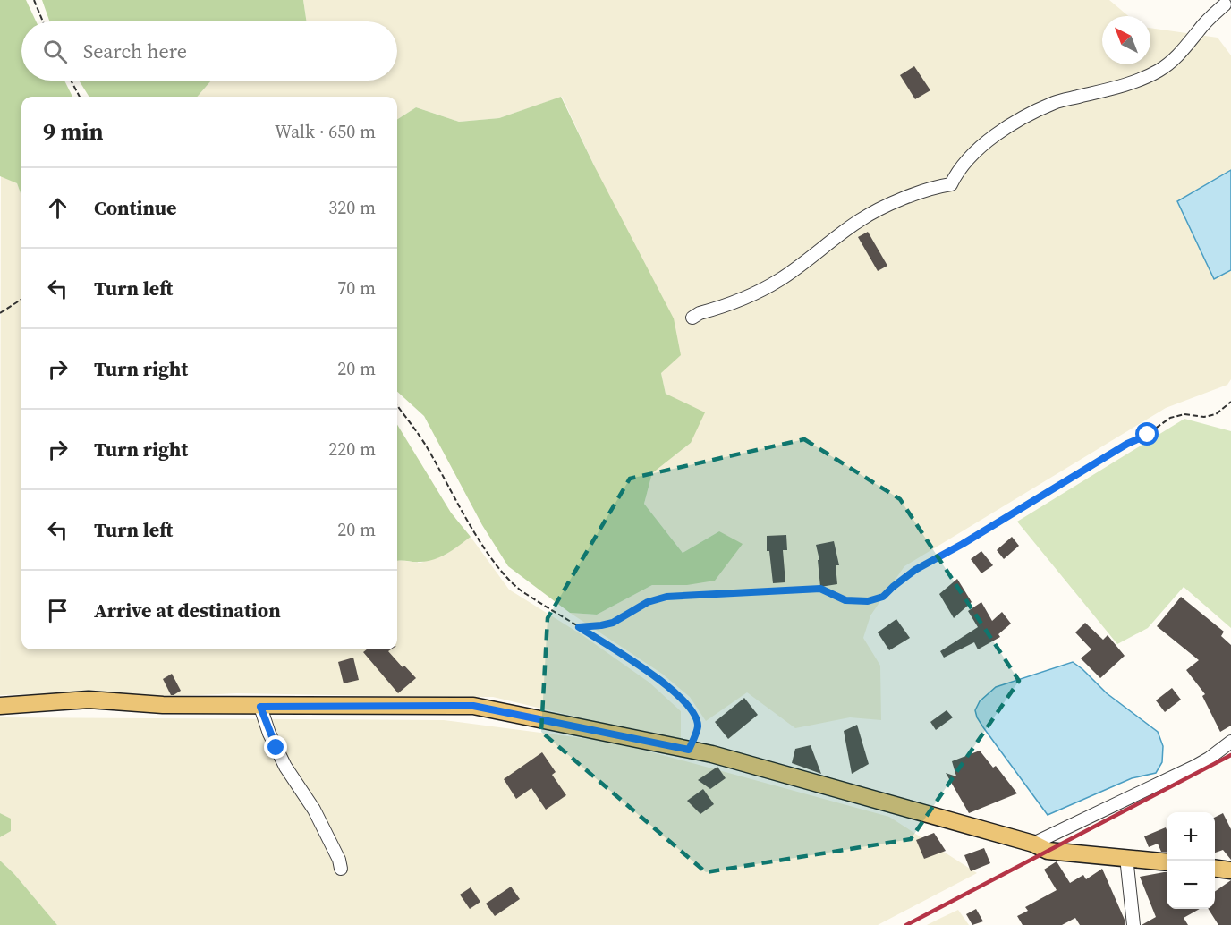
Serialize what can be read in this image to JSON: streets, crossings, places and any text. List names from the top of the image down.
{
  "north": "top left",
  "page": {
    "search": "Search here",
    "heading": ["9 min", "Walk · 650 m"],
    "list": [
      ["Continue", "320 m"],
      ["Turn left", "70 m"],
      ["Turn right", "20 m"],
      ["Turn right", "220 m"],
      ["Turn left", "20 m"],
      "Arrive at destination"
    ],
    "map_buttons": ["+", "−"]
  }
}
